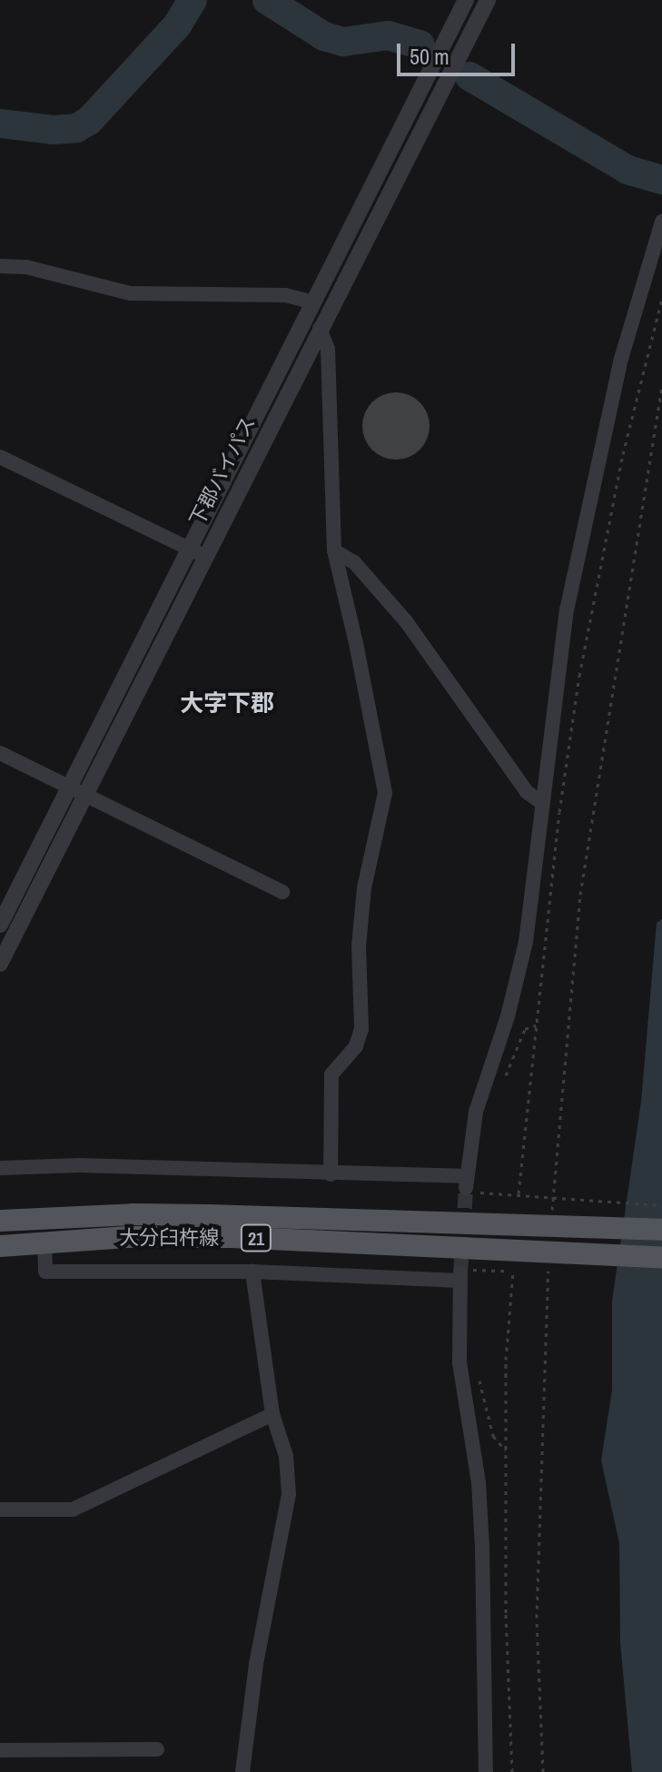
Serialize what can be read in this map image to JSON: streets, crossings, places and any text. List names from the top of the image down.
{
  "streets": {
    "main road": ["大分臼杵線", "21"],
    "street": ["下郡バイパス"]
  },
  "crossings": [
    ["大分臼杵線", "21"]
  ],
  "districts": ["大字下郡"],
  "scale_bar": "50 m"
}
